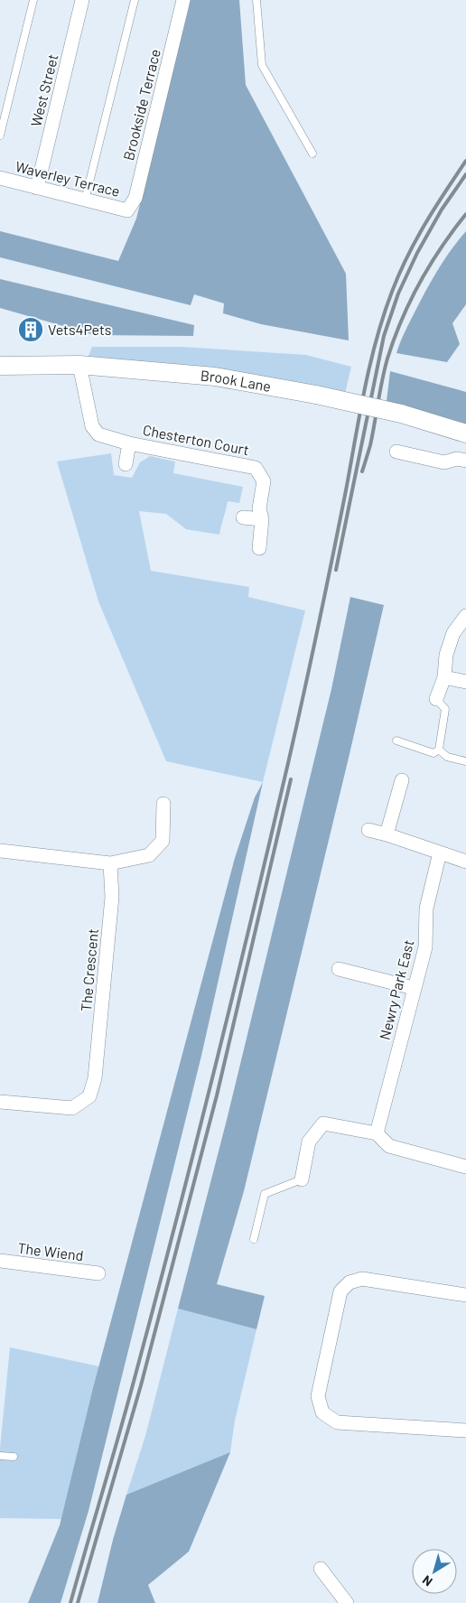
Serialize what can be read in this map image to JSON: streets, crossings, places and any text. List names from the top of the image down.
{
  "streets": {
    "street": [
      "West Street",
      "Brookside Terrace",
      "Waverley Terrace",
      "Brook Lane",
      "Chesterton Court",
      "The Crescent",
      "Newry Park East",
      "The Wiend"
    ]
  },
  "crossings": [
    ["West Street", "Waverley Terrace"],
    ["Brookside Terrace", "Waverley Terrace"],
    ["Brook Lane", "Chesterton Court"]
  ],
  "places": {
    "building": ["Vets4Pets"]
  },
  "north": "bottom left"
}
